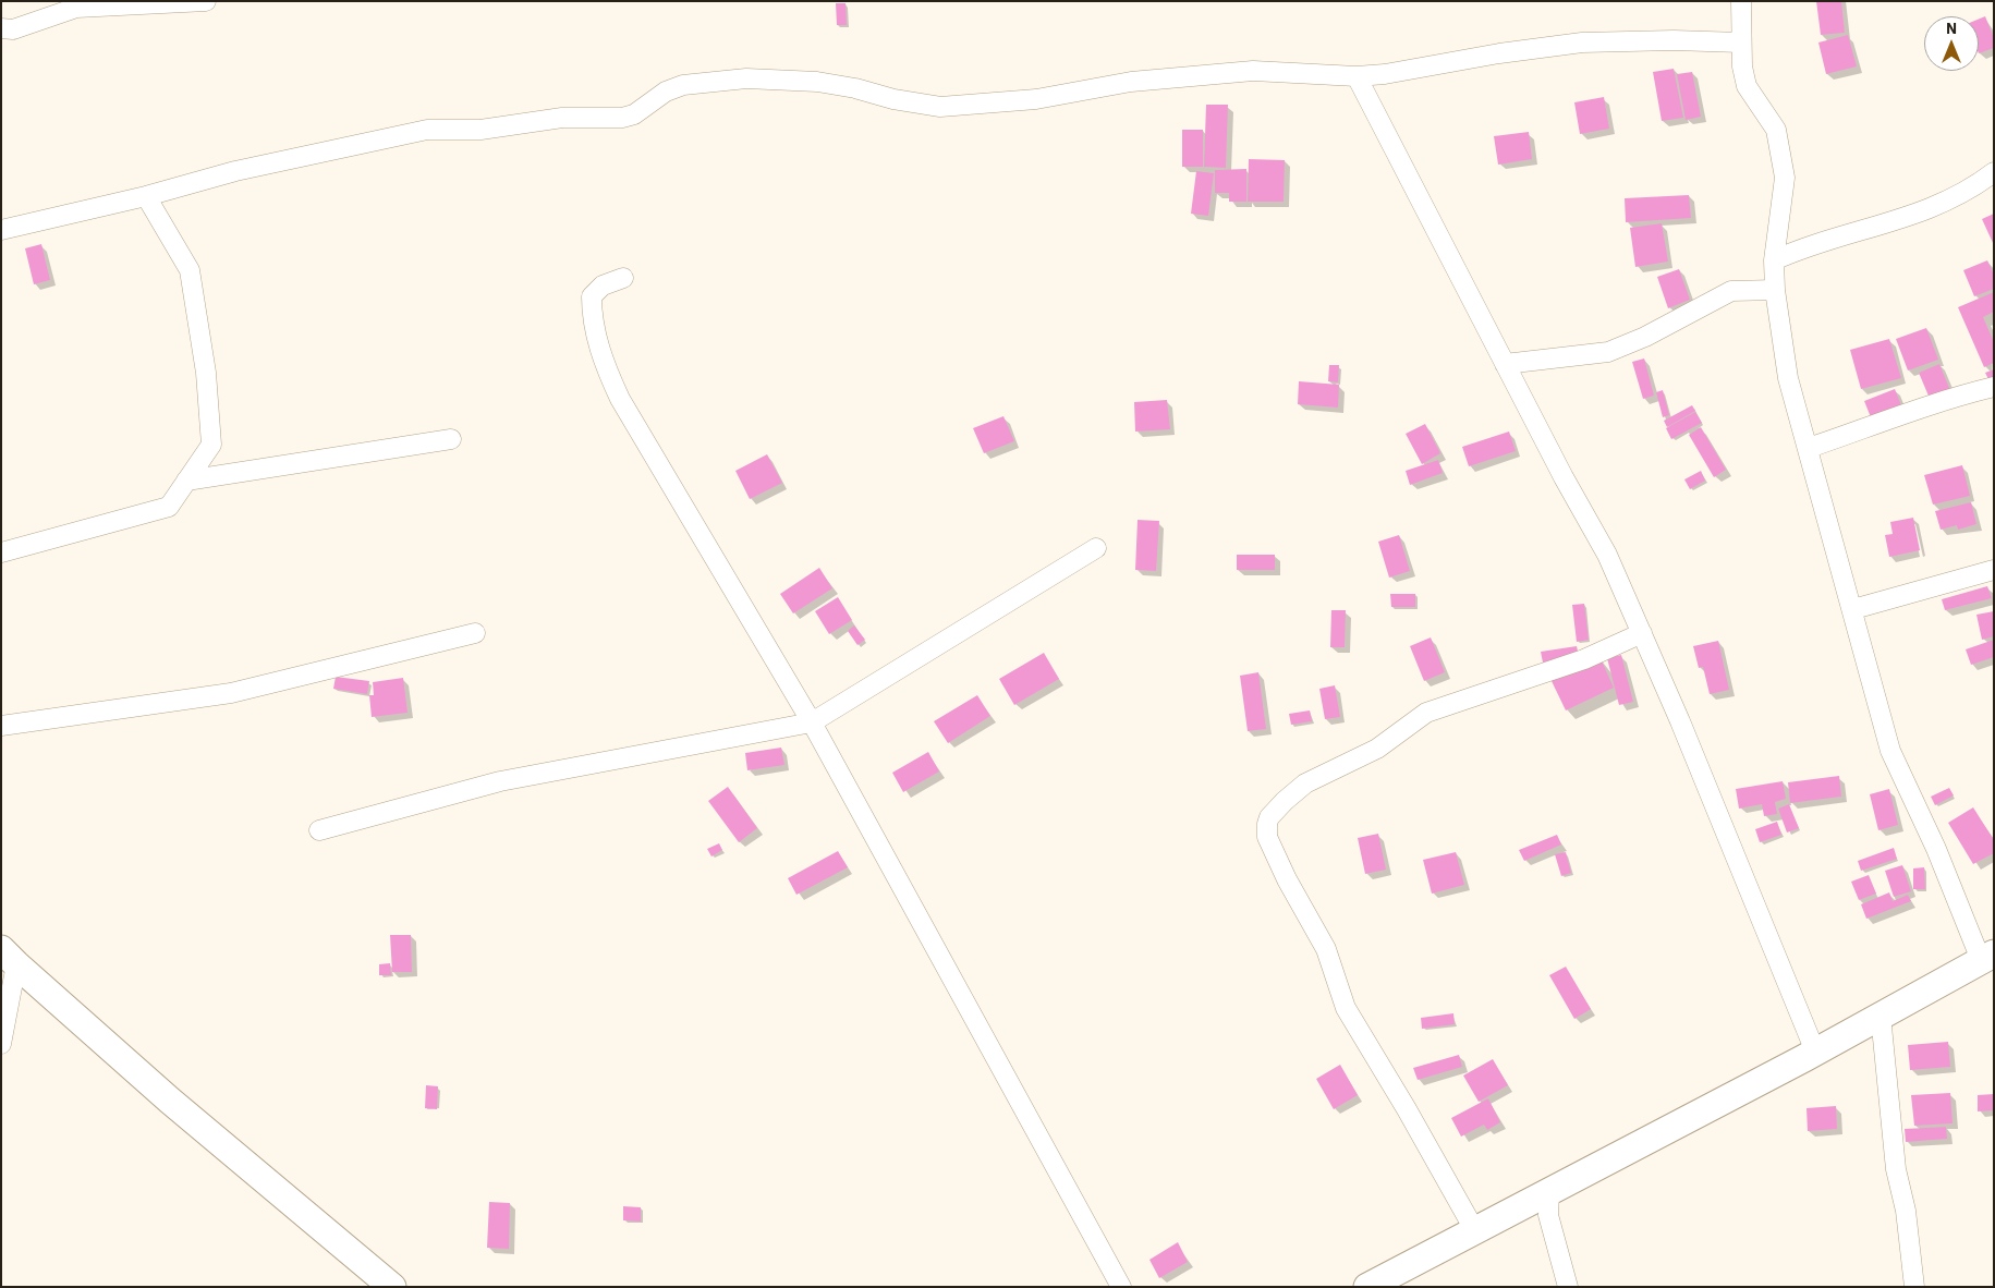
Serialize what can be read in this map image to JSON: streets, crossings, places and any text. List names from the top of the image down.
{
  "north": "top"
}
